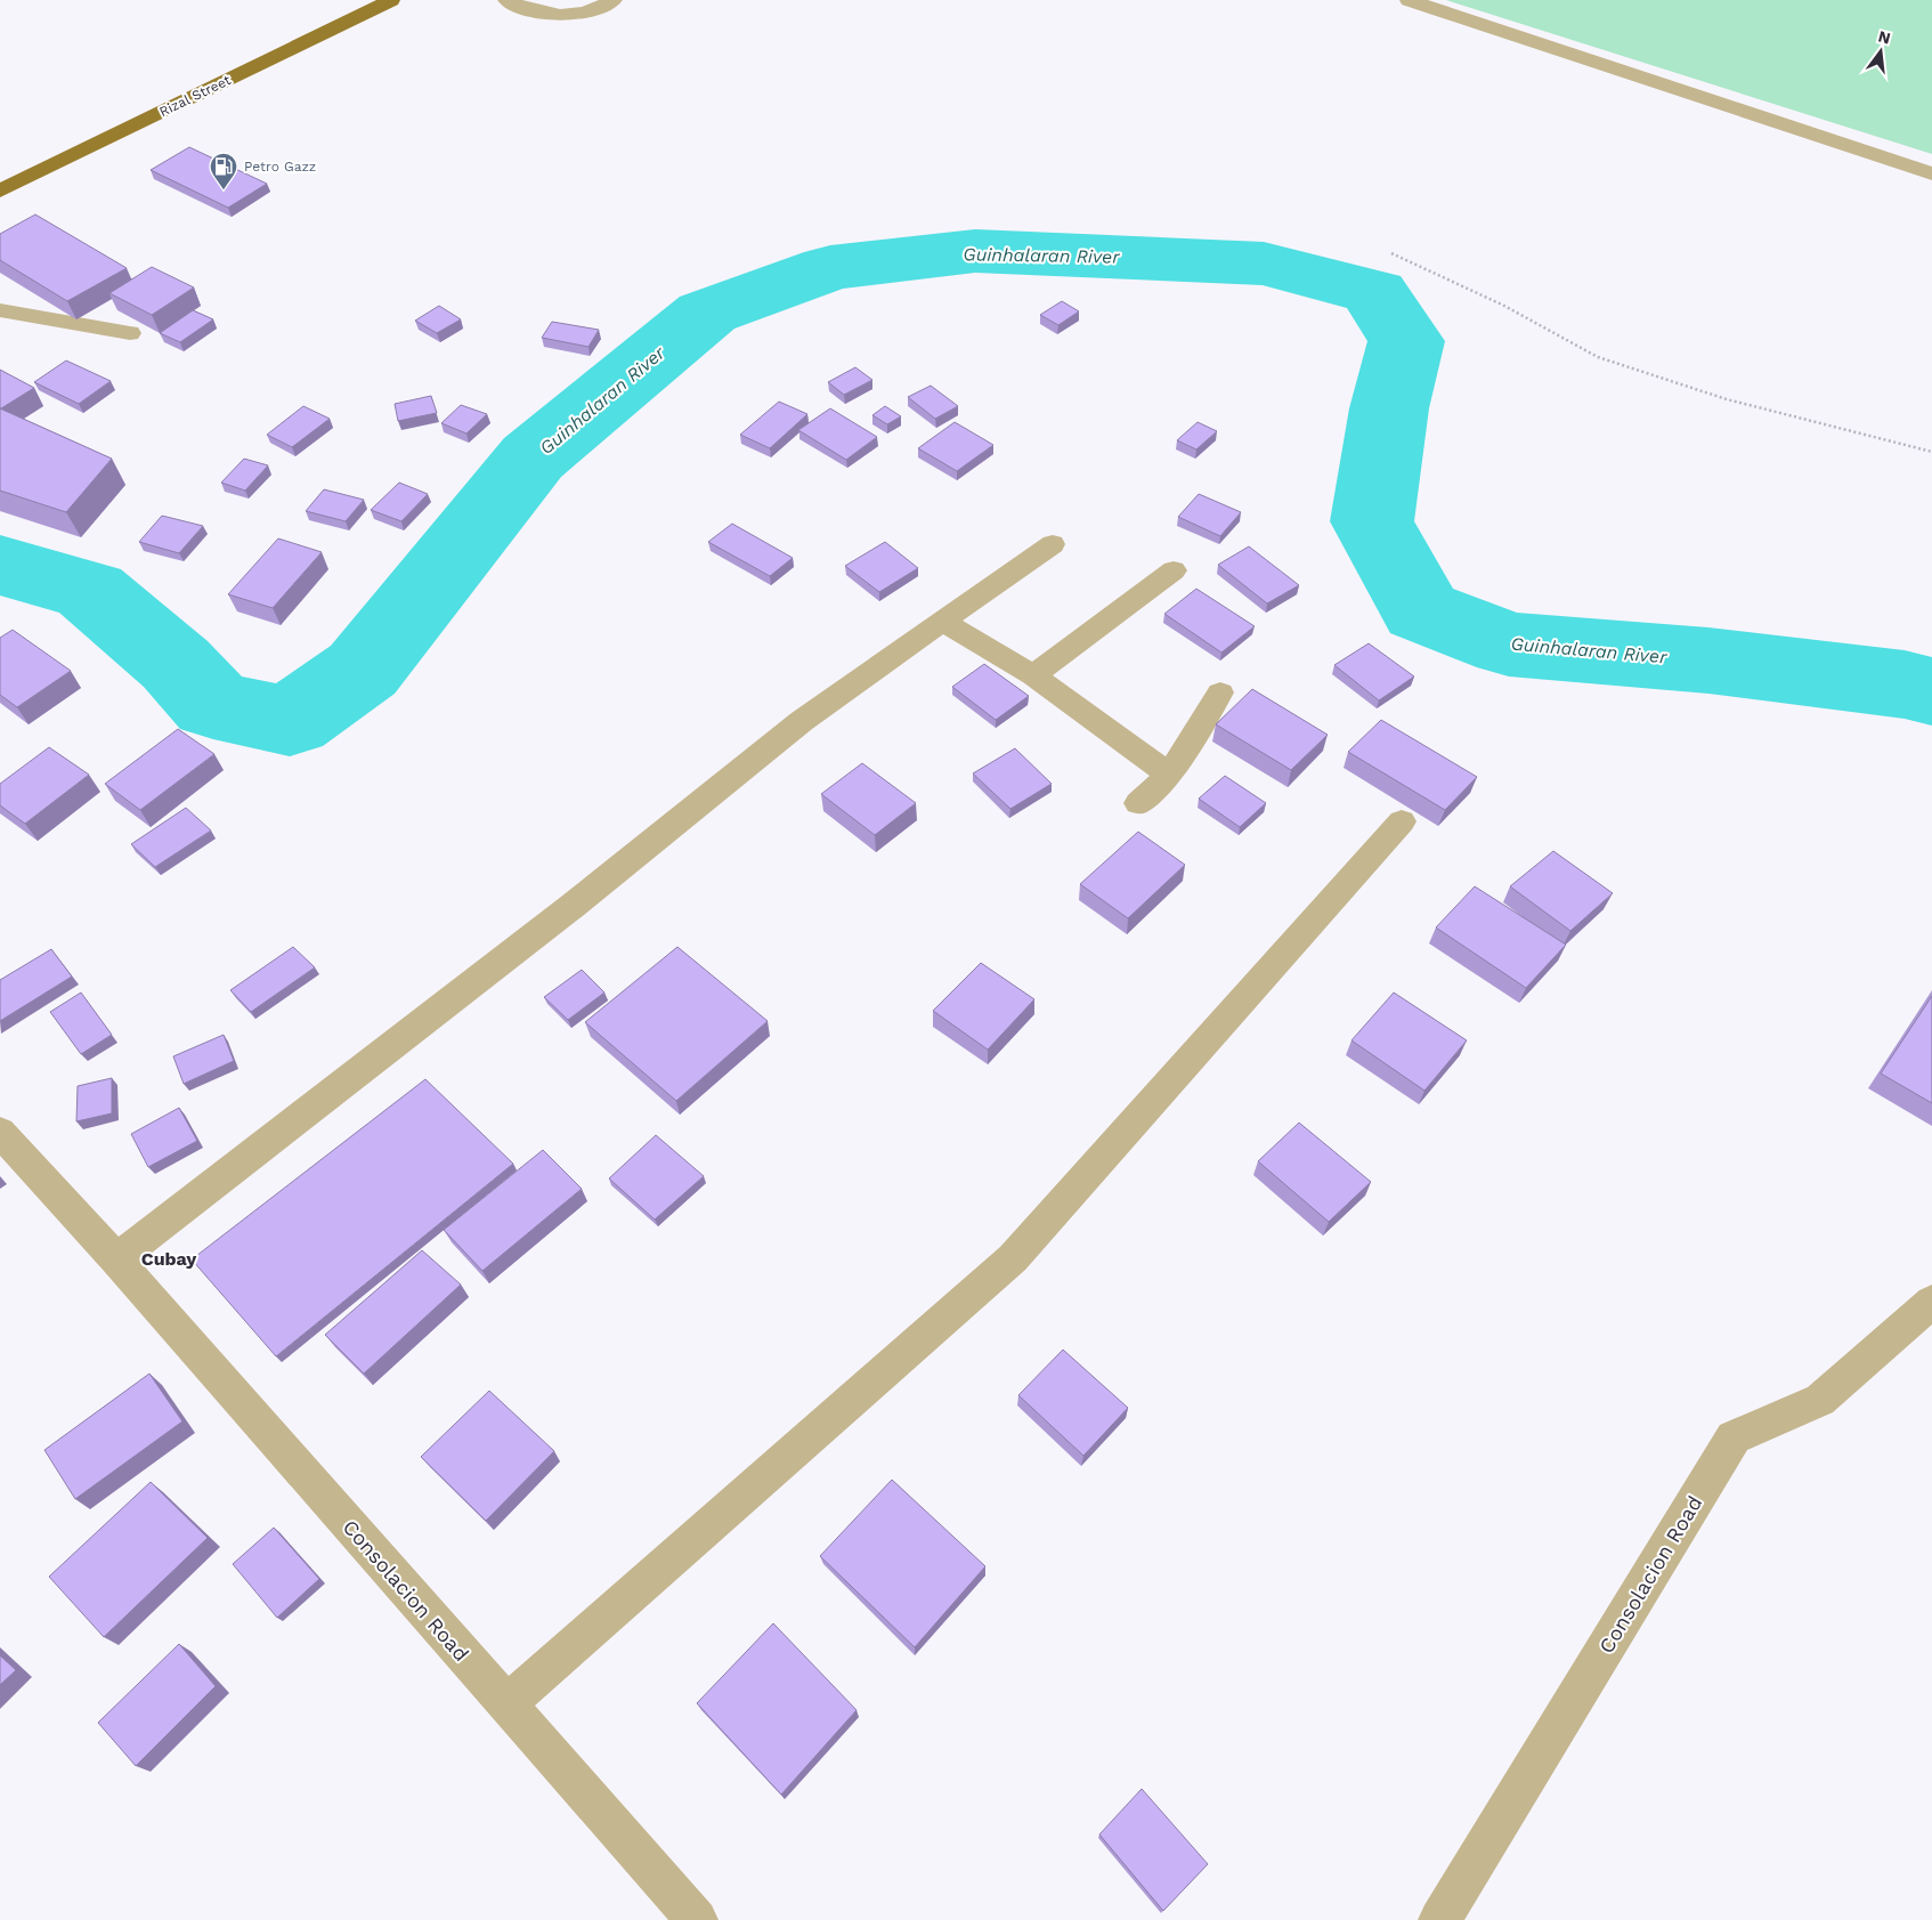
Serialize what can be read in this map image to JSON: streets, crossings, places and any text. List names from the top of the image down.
{
  "streets": {
    "main road": ["Rizal Street"],
    "street": ["Consolacion Road"]
  },
  "districts": ["Cubay"],
  "water": ["Guinhalaran River"],
  "places": {
    "fuel station": ["Petro Gazz"]
  },
  "north": "top"
}
